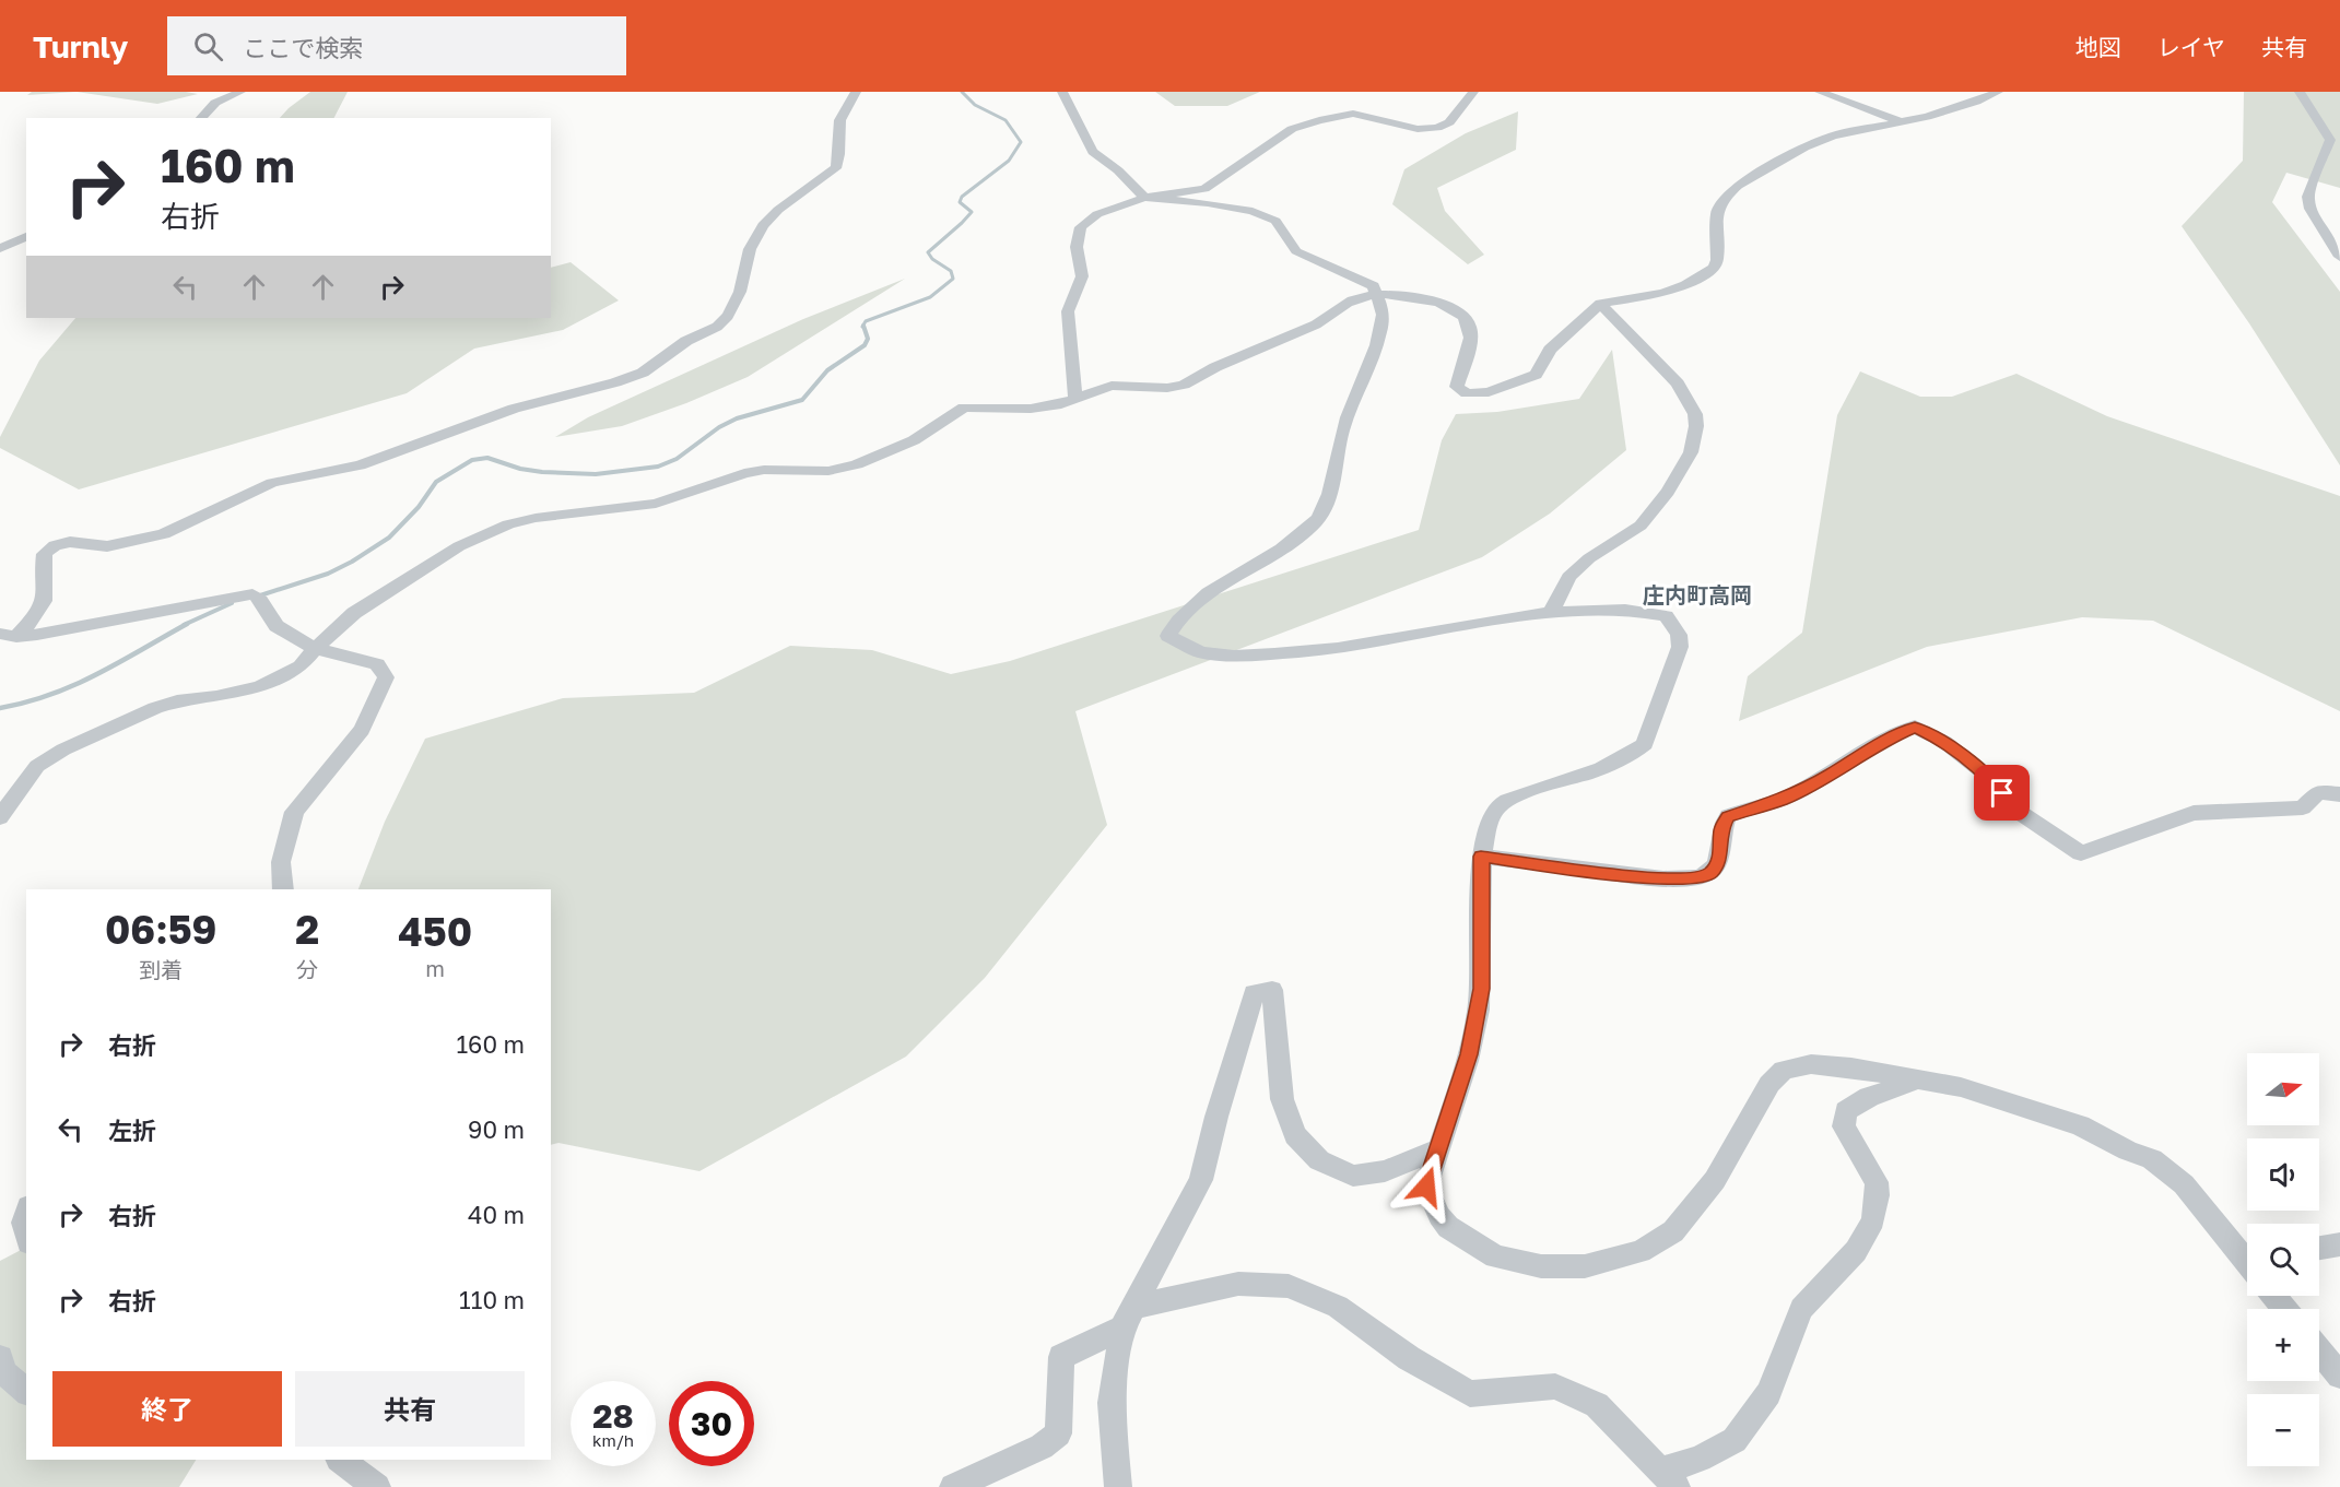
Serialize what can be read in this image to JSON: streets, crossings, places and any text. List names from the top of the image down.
{
  "districts": ["庄内町高岡"],
  "north": "right",
  "page": {
    "header": "Turnly",
    "search": "ここで検索",
    "nav": ["地図", "レイヤ", "共有"],
    "turn": ["160 m", "右折"],
    "eta": [
      "06:59",
      "到着",
      "2",
      "分",
      "450",
      "m"
    ],
    "list": [
      {
        "name": "右折",
        "value": "160 m"
      },
      {
        "name": "左折",
        "value": "90 m"
      },
      {
        "name": "右折",
        "value": "40 m"
      },
      {
        "name": "右折",
        "value": "110 m"
      }
    ],
    "map_buttons": ["+", "−"],
    "buttons": ["終了", "共有"],
    "speed": "28 km/h",
    "limit": "30"
  }
}
